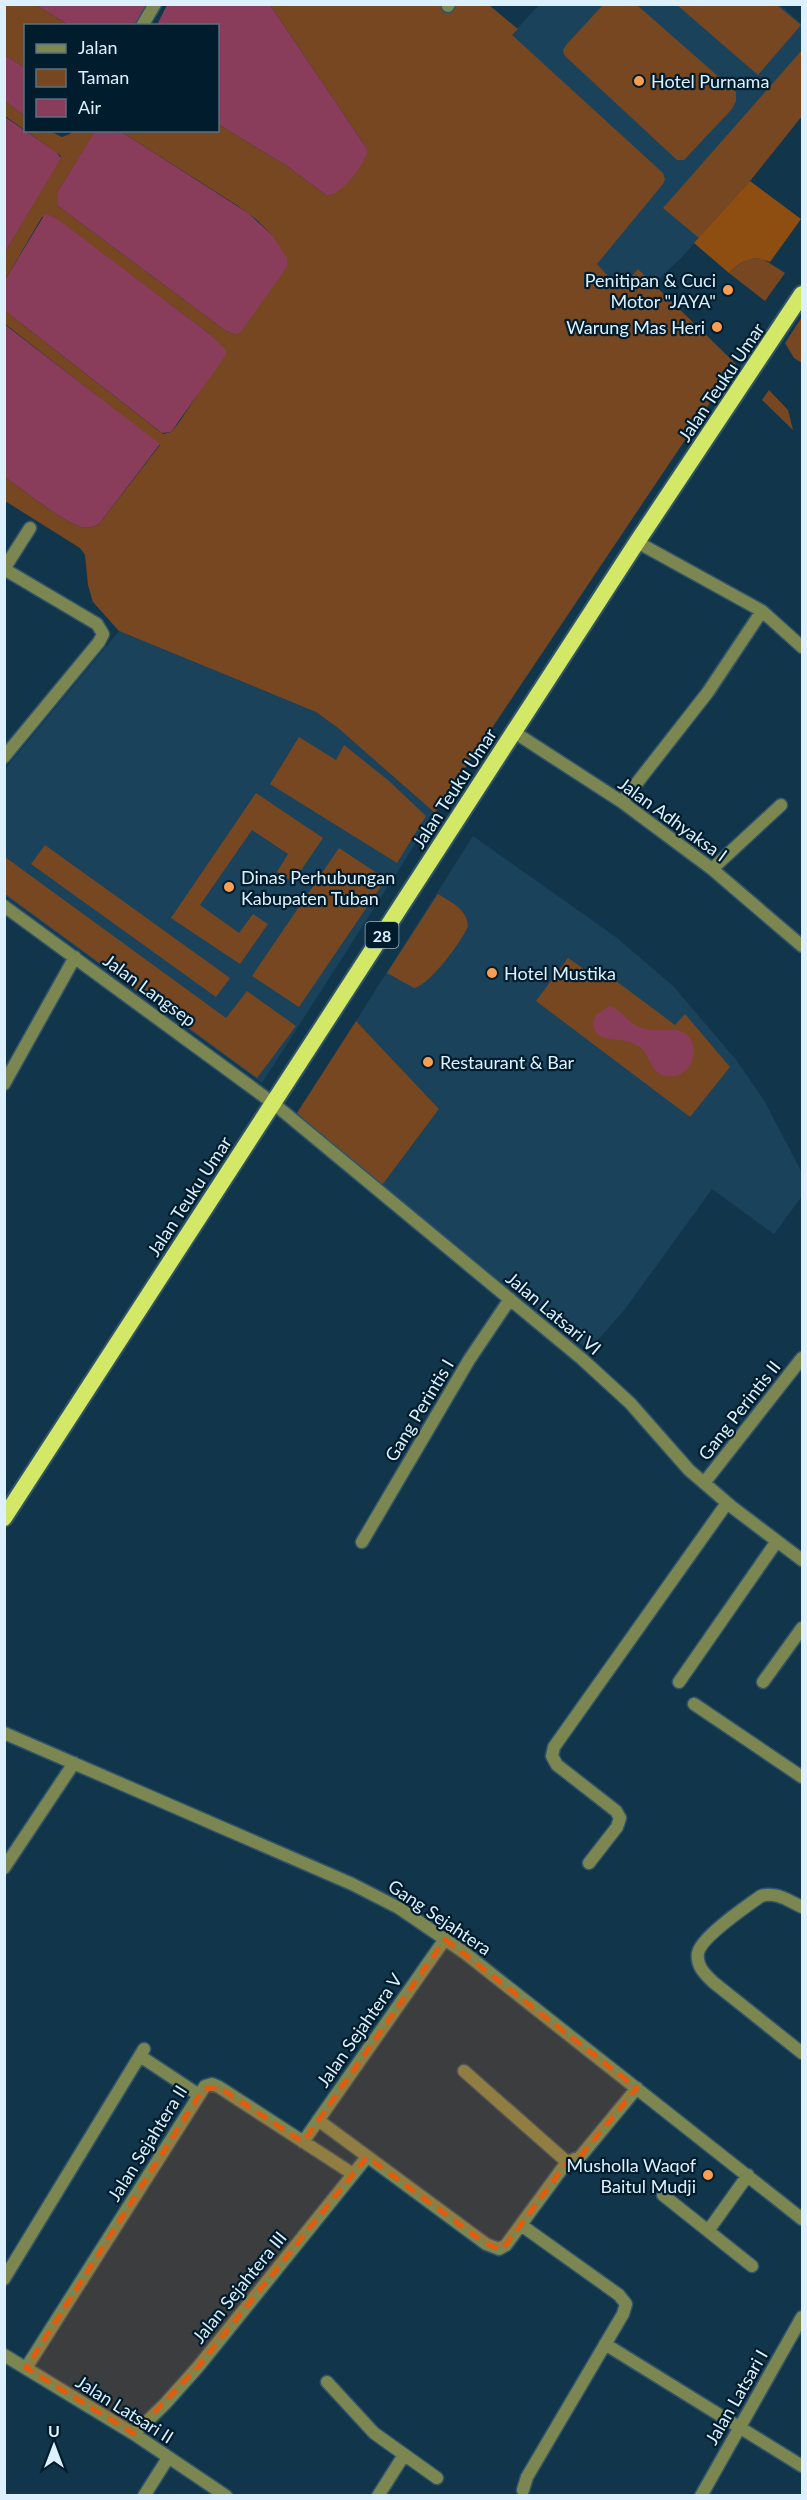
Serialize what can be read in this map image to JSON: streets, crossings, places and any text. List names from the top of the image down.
{
  "streets": {
    "highway": ["Jalan Teuku Umar", "28"],
    "street": [
      "Jalan Adhyaksa I",
      "Jalan Langsep",
      "Jalan Latsari VI",
      "Gang Perintis I",
      "Gang Perintis II",
      "Gang Sejahtera",
      "Jalan Sejahtera V",
      "Jalan Sejahtera II",
      "Jalan Sejahtera III",
      "Jalan Latsari I",
      "Jalan Latsari II"
    ]
  },
  "crossings": [
    ["Jalan Teuku Umar", "Jalan Adhyaksa I"],
    ["Jalan Teuku Umar", "Jalan Langsep"],
    ["Jalan Teuku Umar", "Jalan Latsari VI"],
    ["Jalan Langsep", "Jalan Latsari VI"],
    ["Jalan Latsari VI", "Gang Perintis I"],
    ["Jalan Latsari VI", "Gang Perintis II"],
    ["Gang Sejahtera", "Jalan Sejahtera V"],
    ["Jalan Sejahtera V", "Jalan Sejahtera II"],
    ["Jalan Sejahtera II", "Jalan Sejahtera III"],
    ["Jalan Sejahtera II", "Jalan Latsari II"],
    ["Jalan Sejahtera III", "Jalan Latsari II"]
  ],
  "places": [
    "Hotel Purnama",
    "Penitipan & Cuci Motor \"JAYA\"",
    "Warung Mas Heri",
    "Dinas Perhubungan Kabupaten Tuban",
    "Hotel Mustika",
    "Restaurant & Bar",
    "Musholla Waqof Baitul Mudji"
  ],
  "legend": ["Jalan", "Taman", "Air"],
  "north": "top"
}
